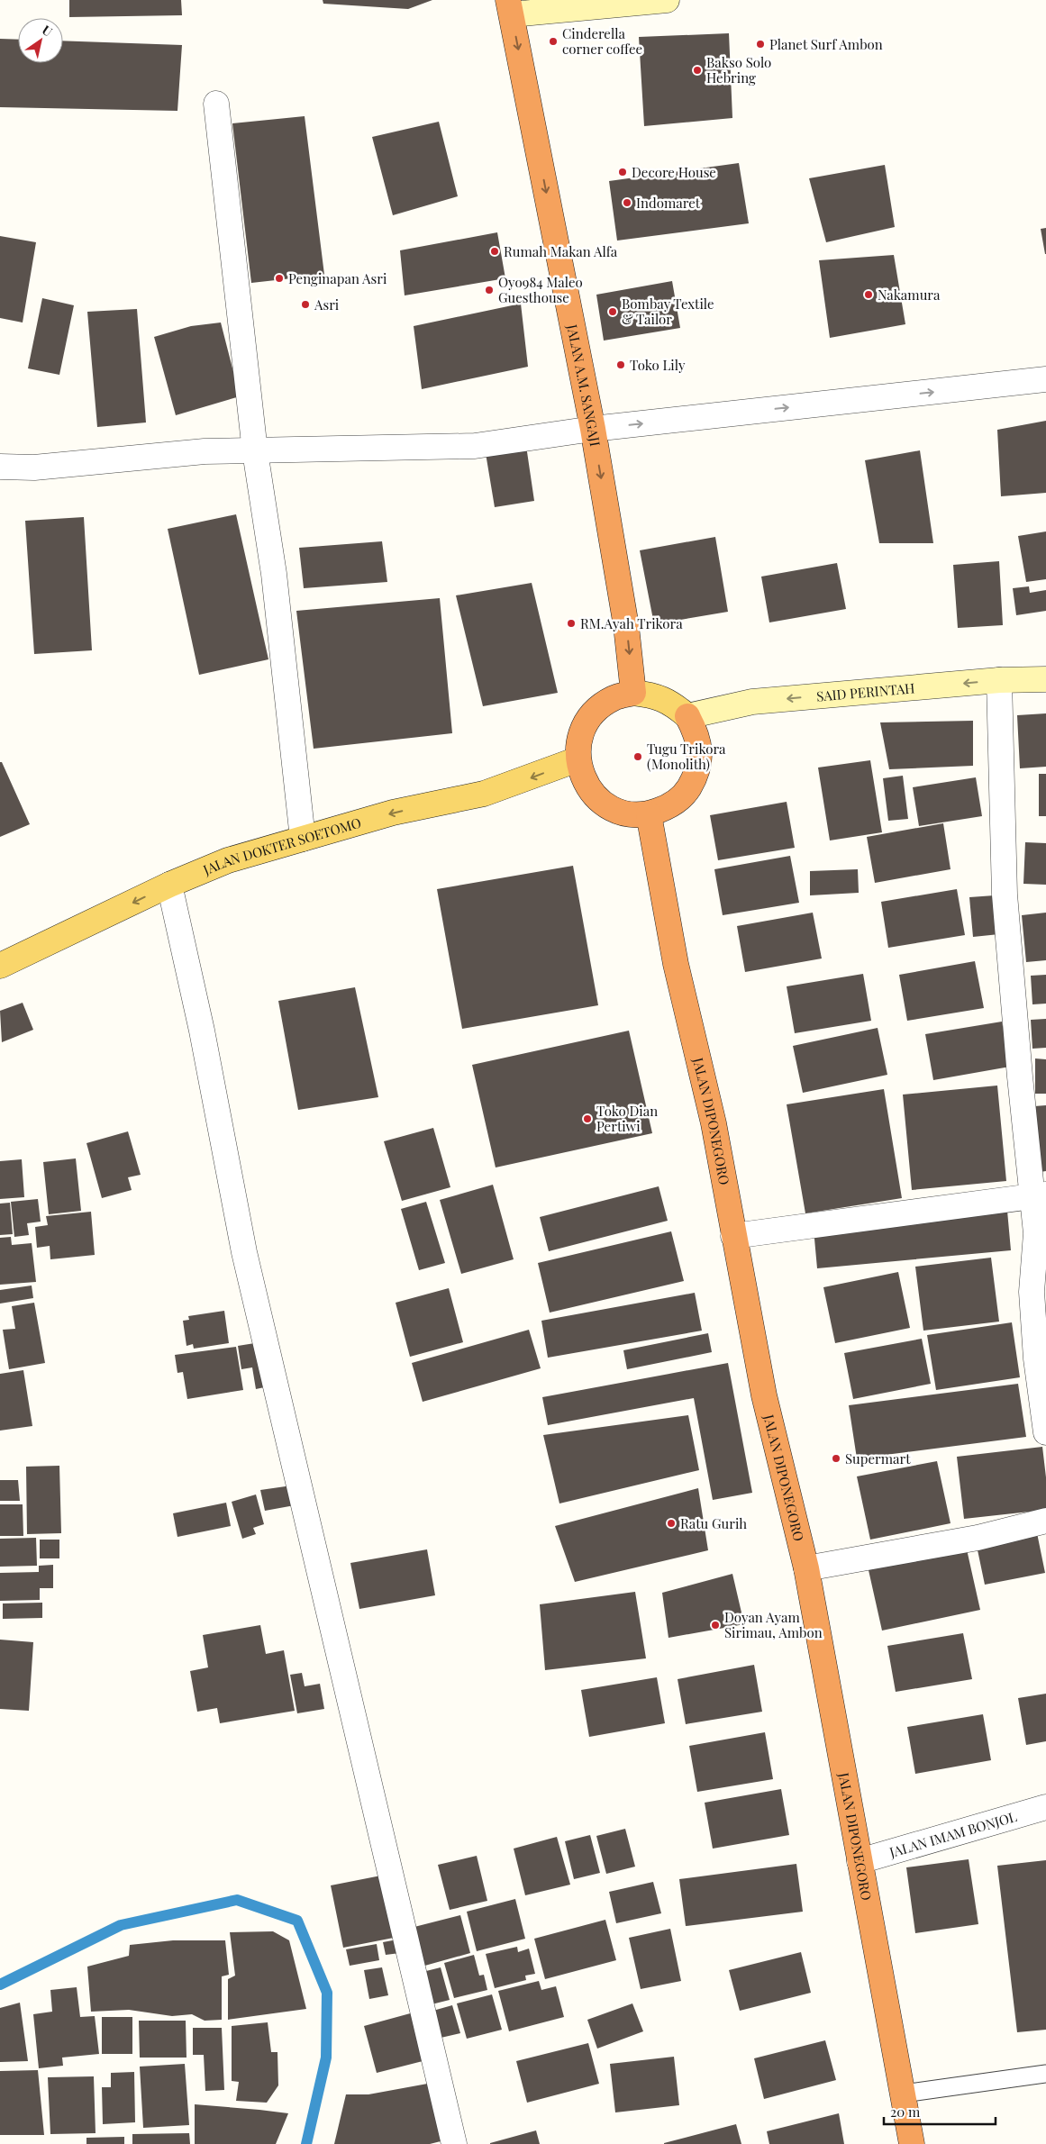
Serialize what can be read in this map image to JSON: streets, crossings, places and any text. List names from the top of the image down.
{
  "streets": {
    "highway": ["JALAN A.M. SANGAJI", "JALAN DIPONEGORO"],
    "main road": ["SAID PERINTAH", "JALAN DOKTER SOETOMO"],
    "street": ["JALAN IMAM BONJOL"]
  },
  "crossings": [
    ["JALAN A.M. SANGAJI", "SAID PERINTAH"],
    ["JALAN A.M. SANGAJI", "JALAN DOKTER SOETOMO"],
    ["JALAN A.M. SANGAJI", "JALAN DIPONEGORO"],
    ["SAID PERINTAH", "JALAN DOKTER SOETOMO"],
    ["SAID PERINTAH", "JALAN DIPONEGORO"],
    ["JALAN DOKTER SOETOMO", "JALAN DIPONEGORO"],
    ["JALAN DIPONEGORO", "JALAN IMAM BONJOL"]
  ],
  "one_way": ["JALAN A.M. SANGAJI", "SAID PERINTAH", "JALAN DOKTER SOETOMO"],
  "places": [
    "Cinderella corner coffee",
    "Planet Surf Ambon",
    "Bakso Solo Hebring",
    "Decore House",
    "Indomaret",
    "Rumah Makan Alfa",
    "Penginapan Asri",
    "Oyo984 Maleo Guesthouse",
    "Nakamura",
    "Asri",
    "Bombay Textile & Tailor",
    "Toko Lily",
    "RM.Ayah Trikora",
    "Tugu Trikora (Monolith)",
    "Toko Dian Pertiwi",
    "Supermart",
    "Ratu Gurih",
    "Doyan Ayam Sirimau, Ambon"
  ],
  "scale_bar": "20 m",
  "north": "top right"
}
